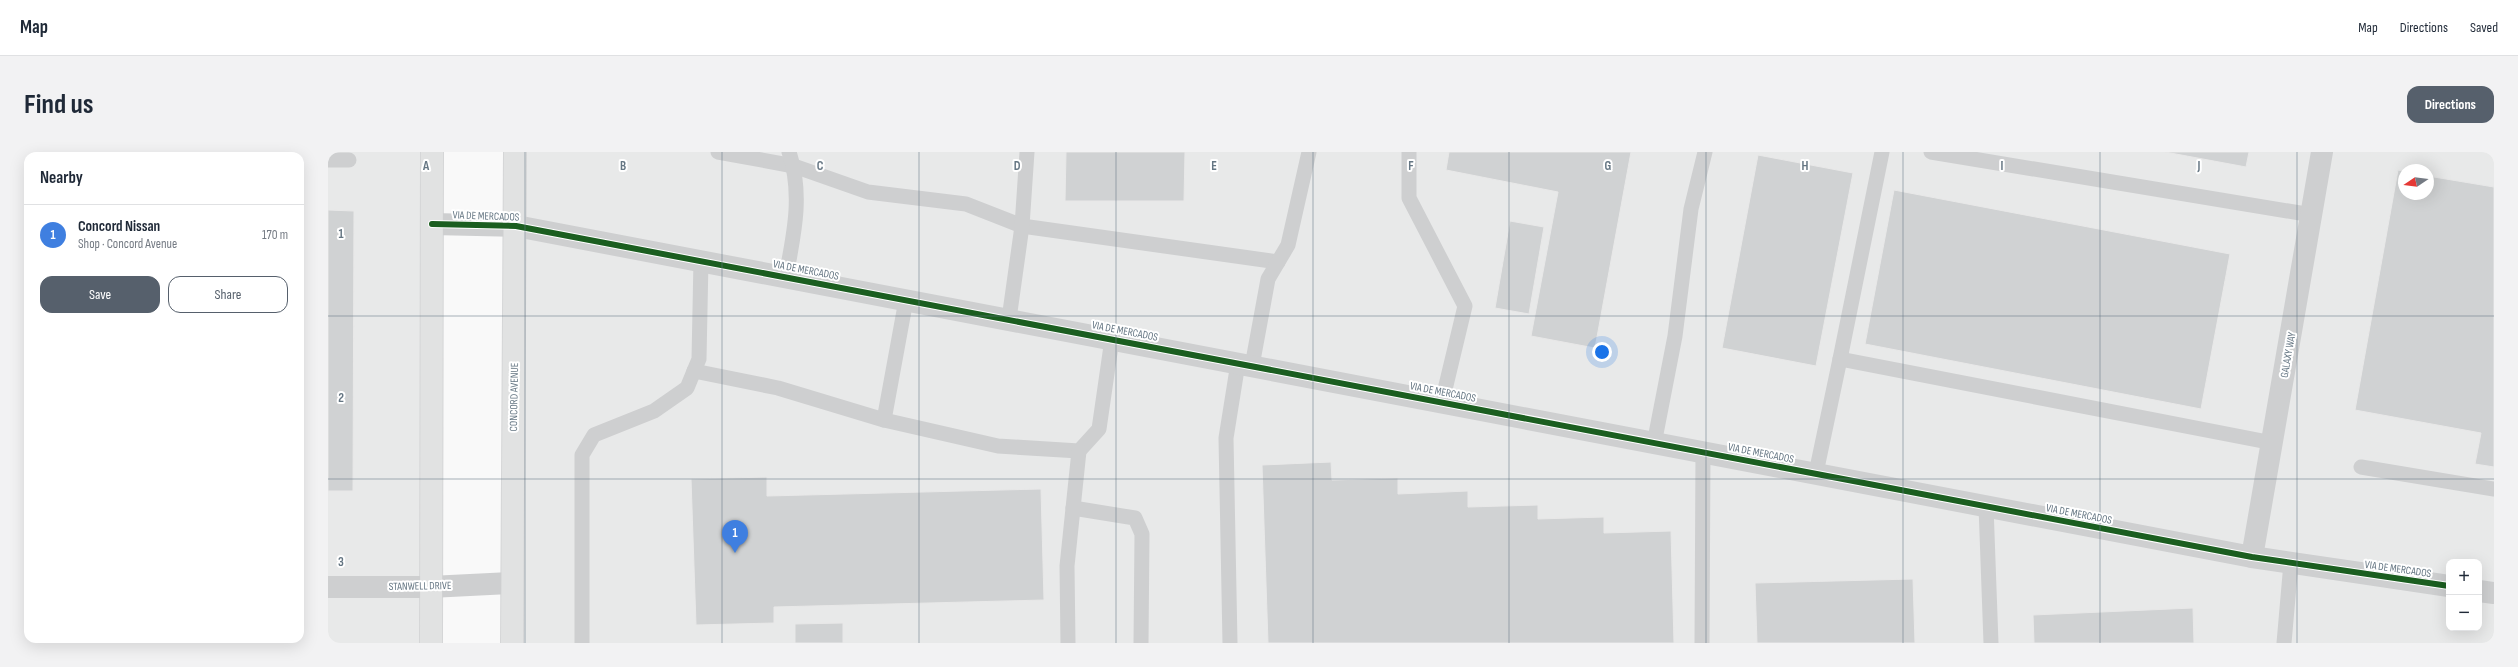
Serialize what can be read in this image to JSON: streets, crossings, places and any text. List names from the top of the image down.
{
  "streets": {
    "main road": ["CONCORD AVENUE"],
    "street": ["VIA DE MERCADOS", "GALAXY WAY", "STANWELL DRIVE"]
  },
  "crossings": [
    ["VIA DE MERCADOS", "GALAXY WAY"],
    ["VIA DE MERCADOS", "CONCORD AVENUE"],
    ["CONCORD AVENUE", "STANWELL DRIVE"]
  ],
  "north": "left",
  "page": {
    "header": "Map",
    "nav": ["Map", "Directions", "Saved"],
    "buttons": [
      "Directions",
      ["Save", "Share"]
    ],
    "title": "Find us",
    "heading": "Nearby",
    "list": [
      {
        "mark": "1",
        "name": "Concord Nissan",
        "note": "Shop · Concord Avenue",
        "value": "170 m"
      }
    ],
    "pins": "1",
    "map_buttons": ["+", "−"]
  },
  "grid": {
    "columns": [
      "A",
      "B",
      "C",
      "D",
      "E",
      "F",
      "G",
      "H",
      "I",
      "J"
    ],
    "rows": ["1", "2", "3"]
  }
}
